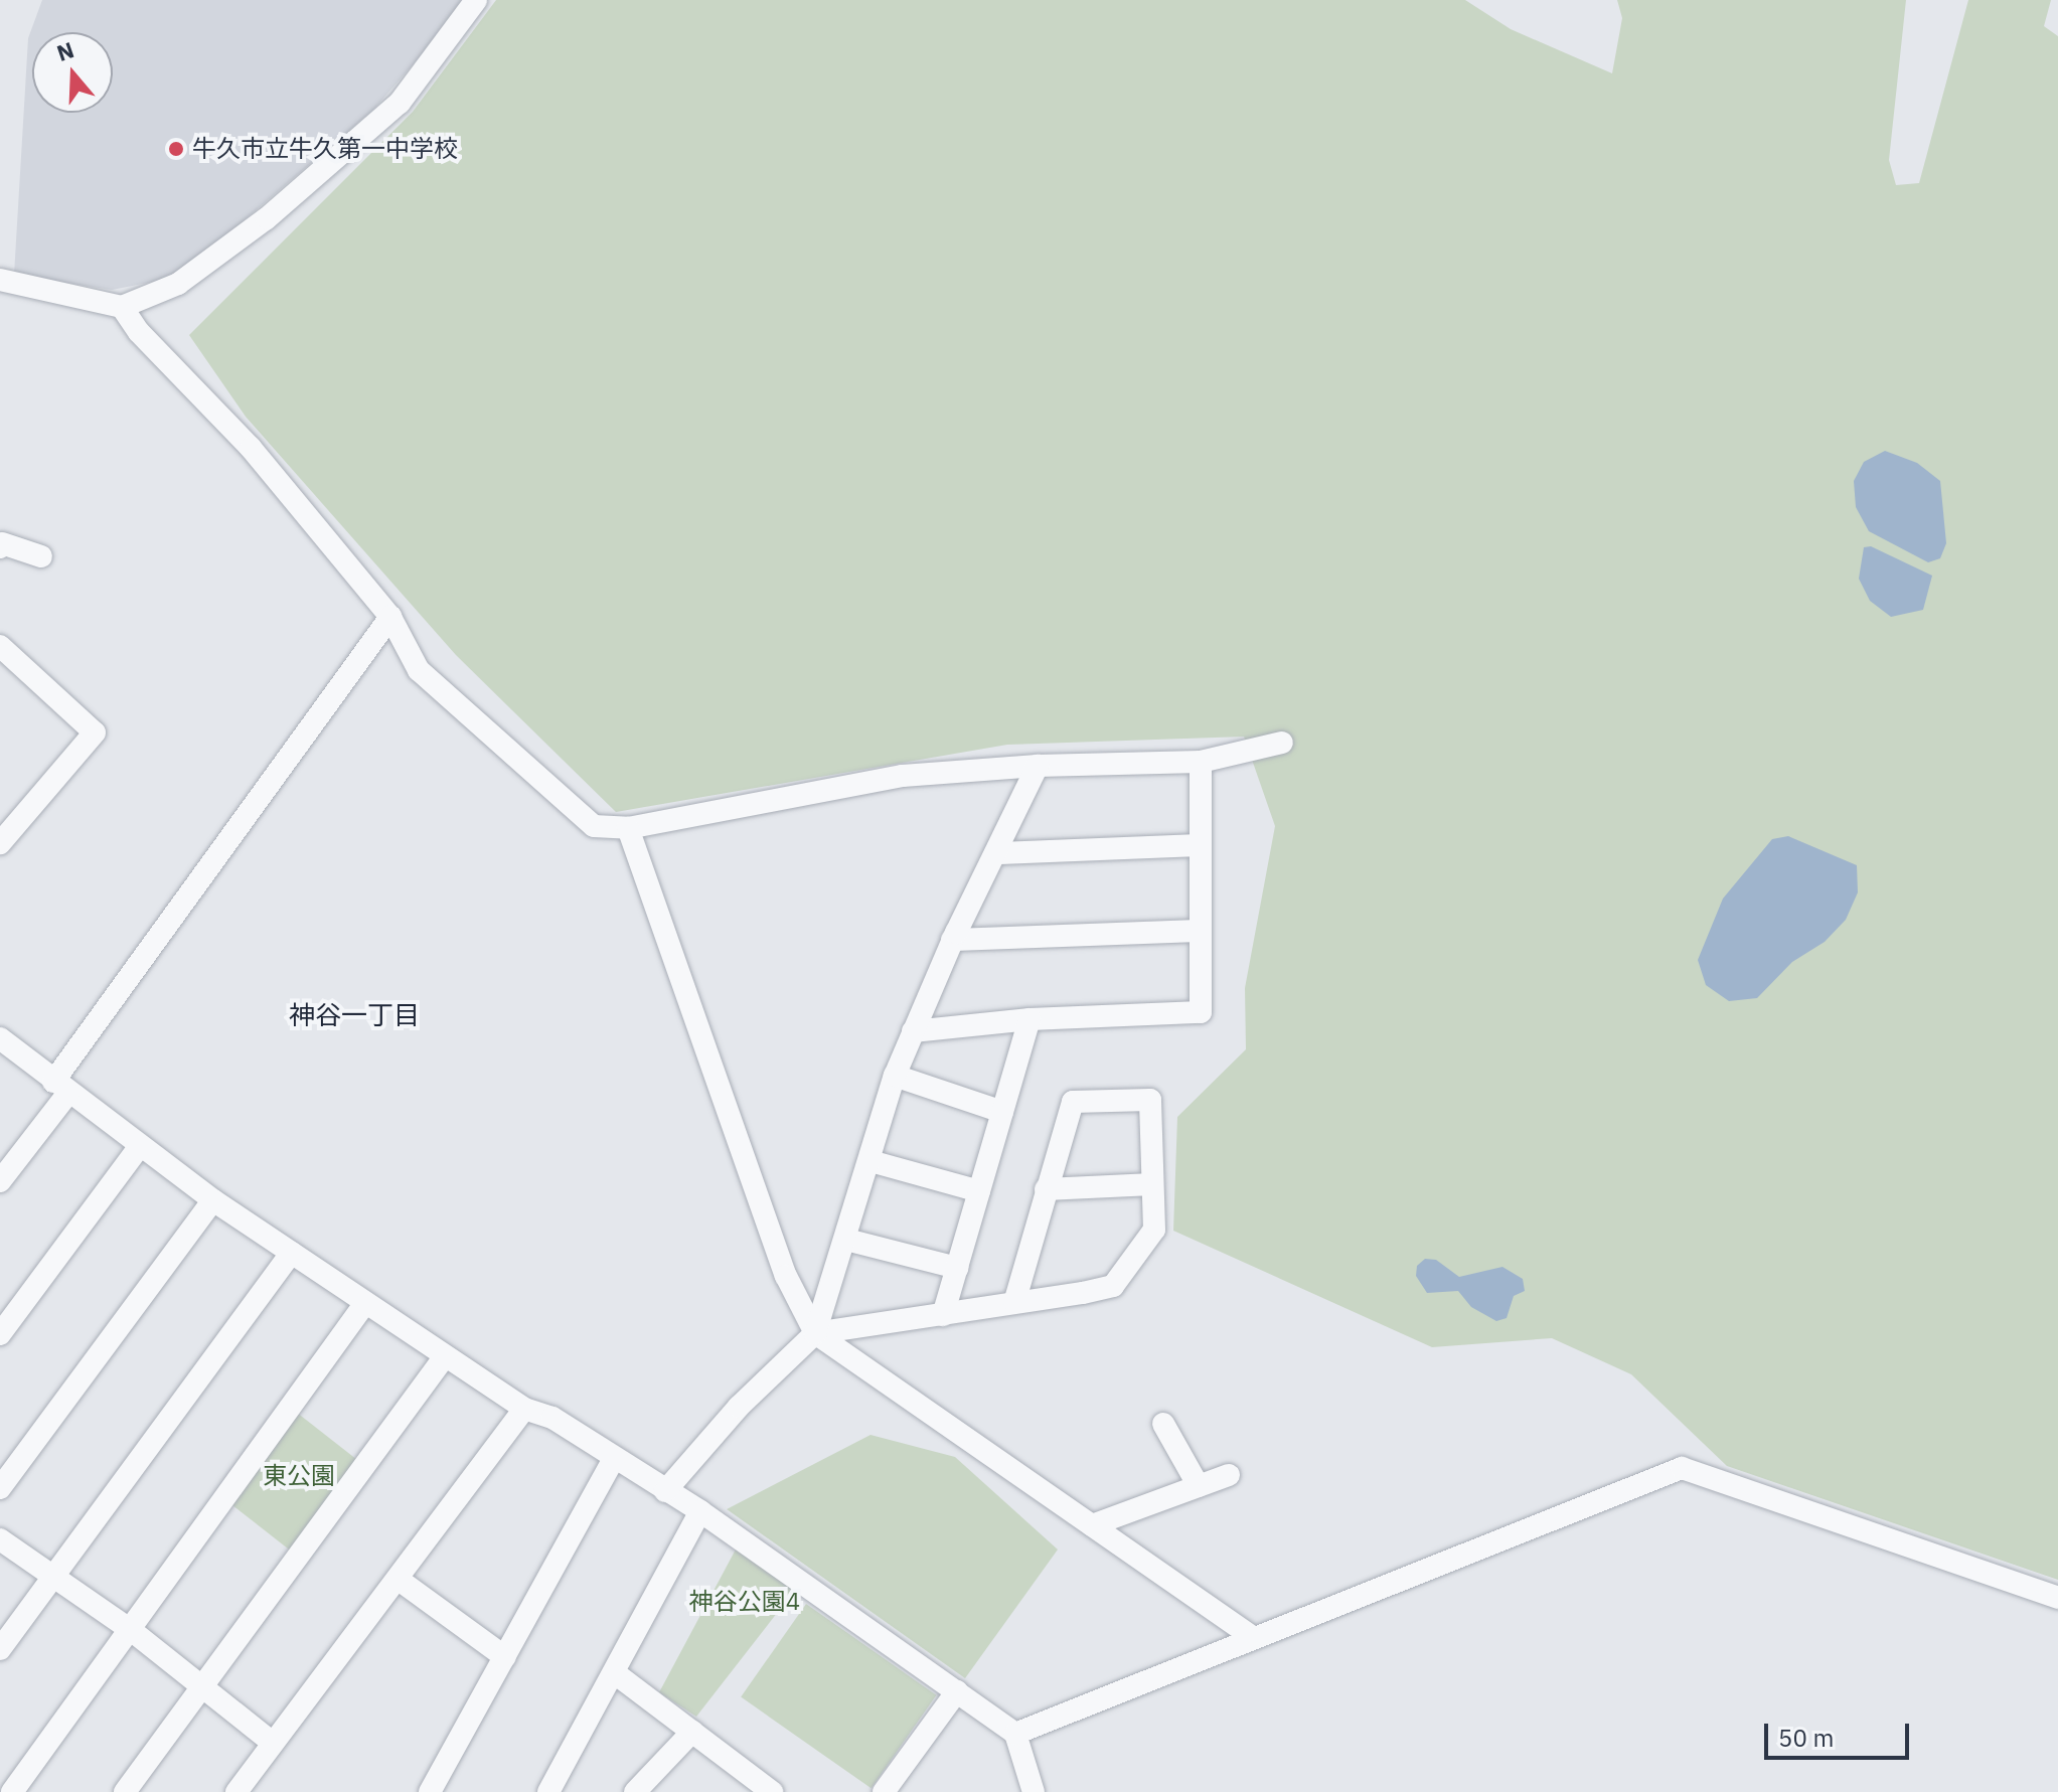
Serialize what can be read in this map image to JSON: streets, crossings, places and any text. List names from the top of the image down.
{
  "districts": ["神谷一丁目"],
  "parks": ["東公園", "神谷公園4"],
  "places": ["牛久市立牛久第一中学校"],
  "scale_bar": "50 m",
  "north": "top"
}
